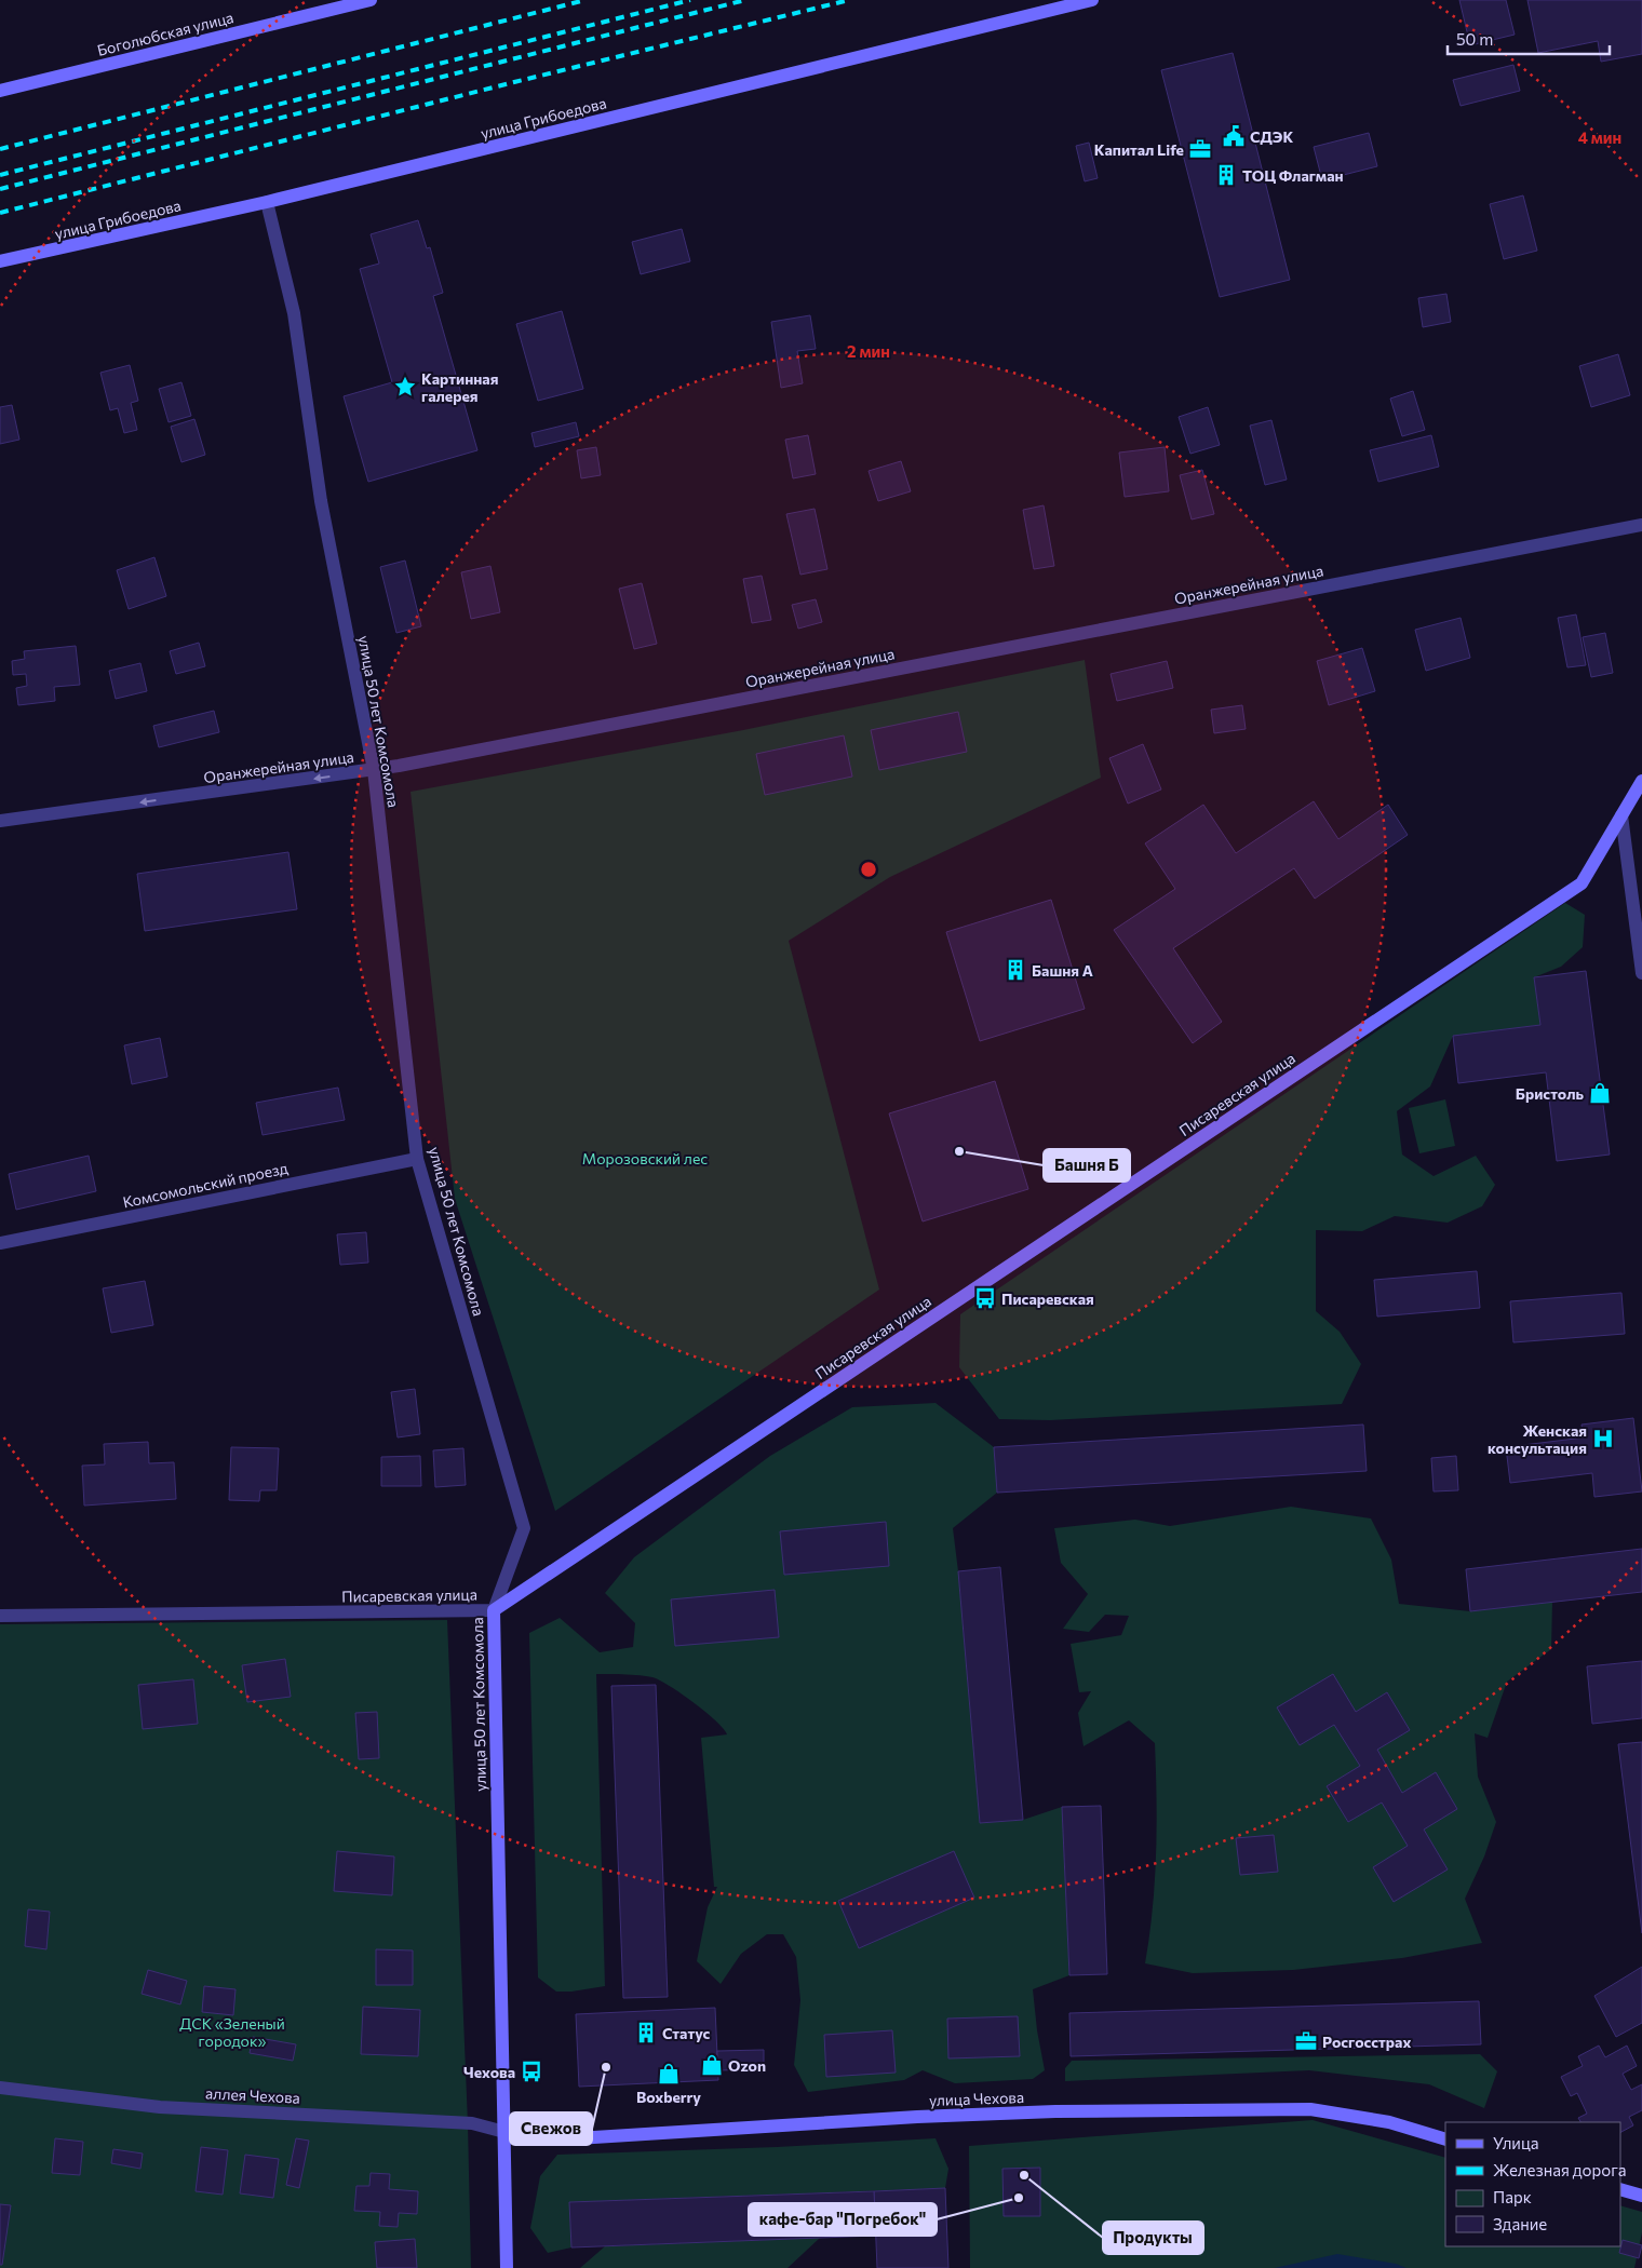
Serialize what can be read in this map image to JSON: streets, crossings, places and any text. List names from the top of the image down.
{
  "streets": {
    "street": [
      "Боголюбская улица",
      "улица Грибоедова",
      "Оранжерейная улица",
      "улица 50 лет Комсомола",
      "Писаревская улица",
      "Комсомольский проезд",
      "аллея Чехова",
      "улица Чехова"
    ]
  },
  "crossings": [
    ["улица Грибоедова", "улица 50 лет Комсомола"],
    ["Оранжерейная улица", "улица 50 лет Комсомола"],
    ["улица 50 лет Комсомола", "Писаревская улица"],
    ["улица 50 лет Комсомола", "Комсомольский проезд"],
    ["улица 50 лет Комсомола", "аллея Чехова"],
    ["улица 50 лет Комсомола", "улица Чехова"],
    ["аллея Чехова", "улица Чехова"]
  ],
  "parks": ["Морозовский лес", "ДСК «Зеленый городок»"],
  "places": {
    "public building": ["СДЭК"],
    "office": ["Капитал Life", "Росгосстрах"],
    "building": ["ТОЦ Флагман", "Башня А", "Статус"],
    "place": ["Картинная галерея"],
    "shop": ["Бристоль", "Ozon", "Boxberry"],
    "other": [
      "Башня Б",
      "Свежов",
      "Продукты",
      "кафе-бар \"Погребок\""
    ],
    "bus stop": ["Писаревская", "Чехова"],
    "hospital": ["Женская консультация"]
  },
  "legend": [
    "Улица",
    "Железная дорога",
    "Парк",
    "Здание"
  ],
  "scale_bar": "50 m",
  "rings": ["4 мин", "2 мин"]
}
